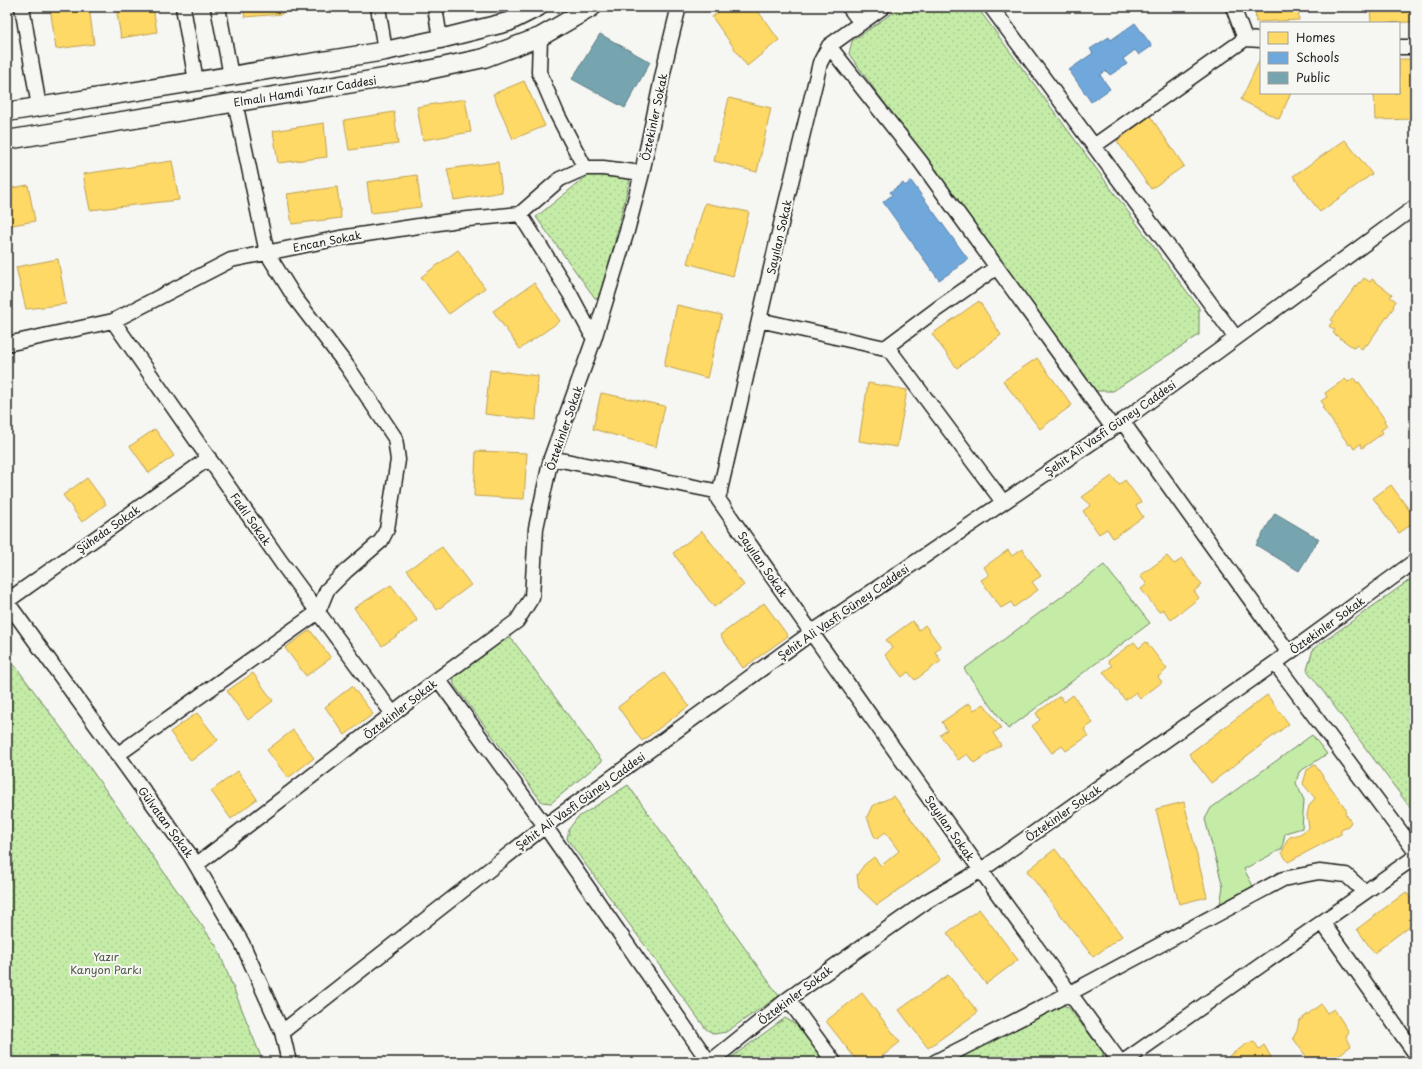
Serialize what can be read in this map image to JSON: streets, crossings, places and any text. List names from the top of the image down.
{
  "streets": {
    "main road": ["Elmalı Hamdi Yazır Caddesi"],
    "street": [
      "Öztekinler Sokak",
      "Sayılan Sokak",
      "Encan Sokak",
      "Şehit Ali Vasfi Güney Caddesi",
      "Fadıl Sokak",
      "Şüheda Sokak",
      "Gülvatan Sokak"
    ]
  },
  "crossings": [
    ["Öztekinler Sokak", "Sayılan Sokak"],
    ["Öztekinler Sokak", "Fadıl Sokak"],
    ["Öztekinler Sokak", "Gülvatan Sokak"],
    ["Sayılan Sokak", "Şehit Ali Vasfi Güney Caddesi"],
    ["Encan Sokak", "Fadıl Sokak"],
    ["Şehit Ali Vasfi Güney Caddesi", "Gülvatan Sokak"],
    ["Fadıl Sokak", "Şüheda Sokak"],
    ["Şüheda Sokak", "Gülvatan Sokak"]
  ],
  "parks": ["Yazır Kanyon Parkı"],
  "legend": ["Homes", "Schools", "Public"]
}
